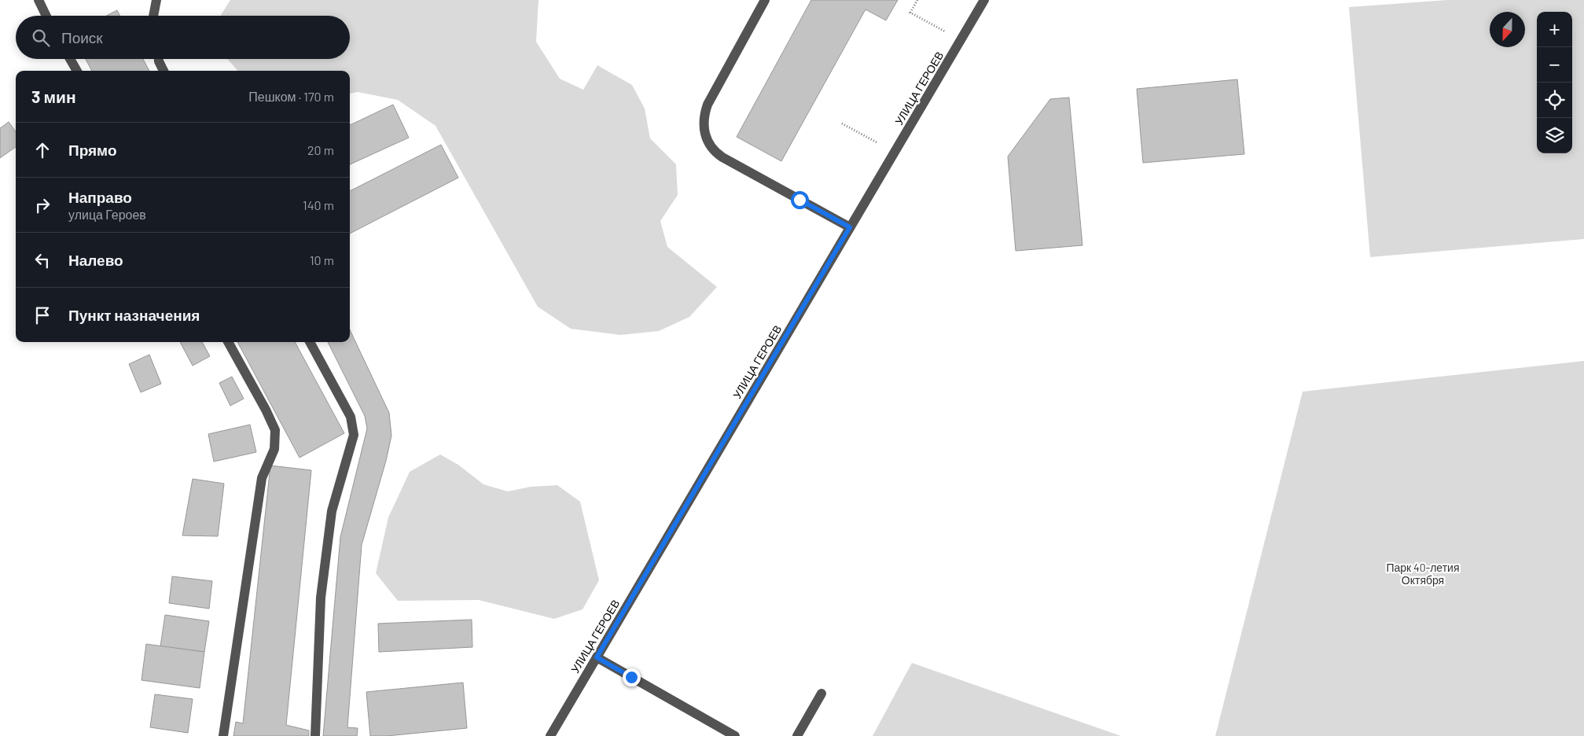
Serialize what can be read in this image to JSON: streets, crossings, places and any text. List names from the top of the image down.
{
  "streets": {
    "street": ["УЛИЦА ГЕРОЕВ"]
  },
  "parks": ["Парк 40-летия Октября"],
  "north": "bottom",
  "page": {
    "map_buttons": ["+", "−"],
    "search": "Поиск",
    "heading": ["3 мин", "Пешком · 170 m"],
    "list": [
      ["Прямо", "20 m"],
      ["Направо", "улица Героев", "140 m"],
      ["Налево", "10 m"],
      "Пункт назначения"
    ]
  }
}
